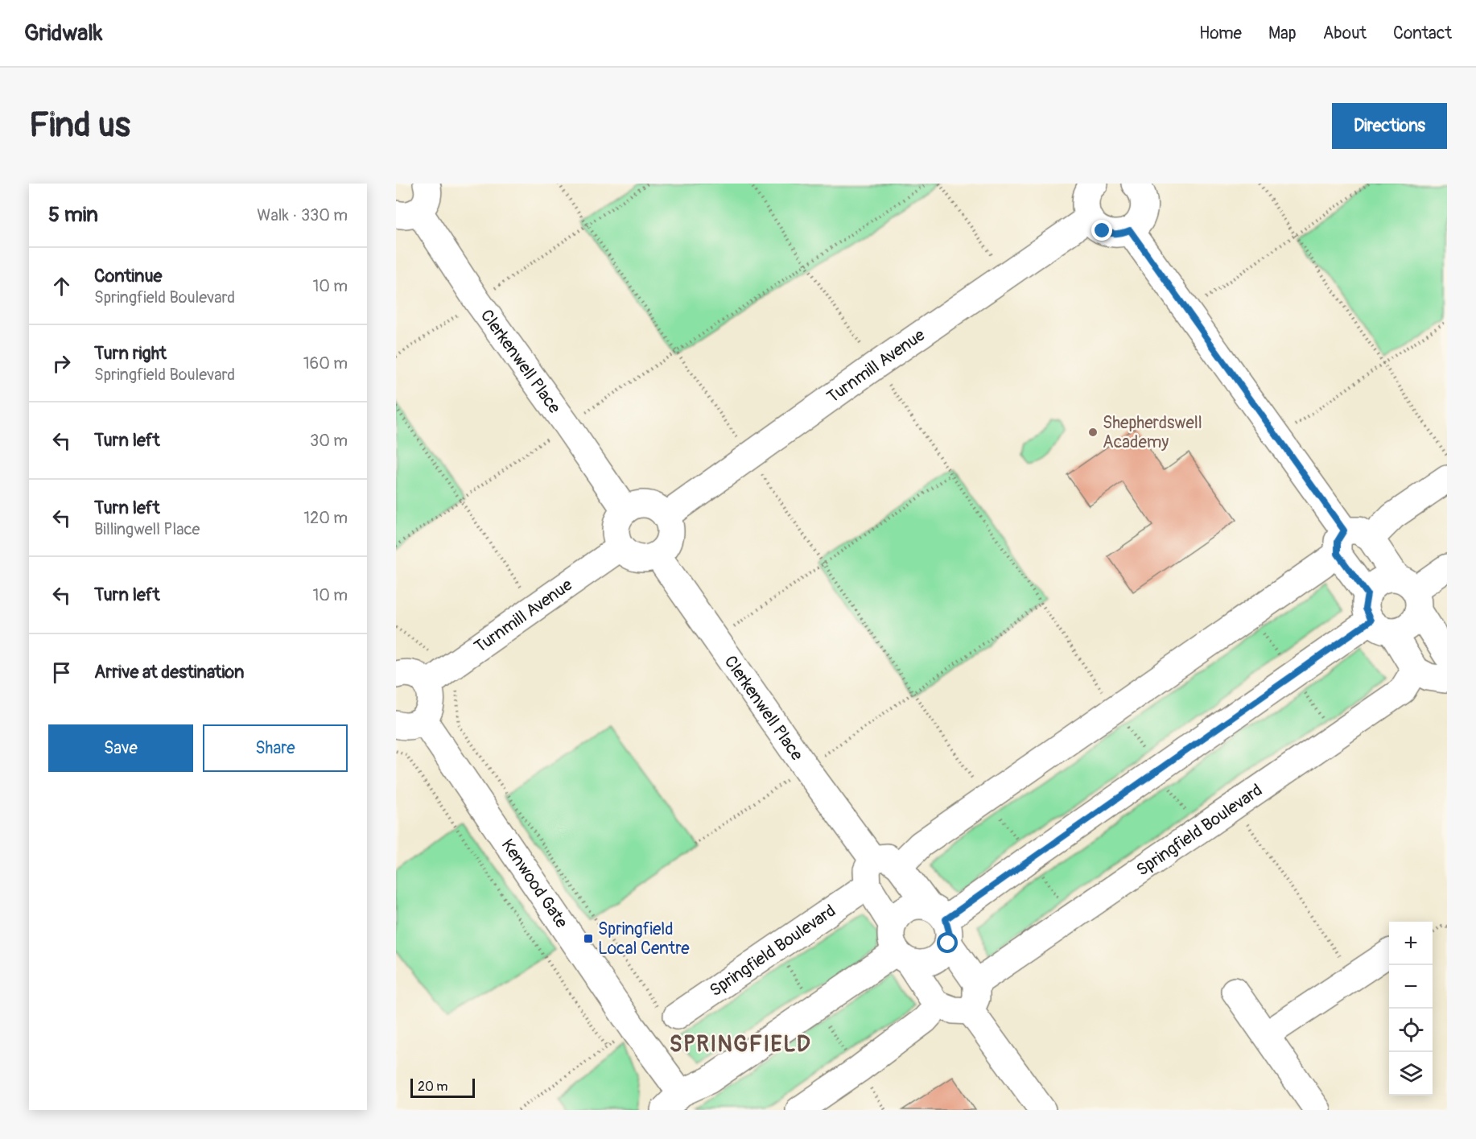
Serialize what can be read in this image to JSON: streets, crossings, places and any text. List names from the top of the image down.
{
  "streets": {
    "street": [
      "Clerkenwell Place",
      "Turnmill Avenue",
      "Springfield Boulevard",
      "Kenwood Gate"
    ]
  },
  "crossings": [
    ["Clerkenwell Place", "Turnmill Avenue"]
  ],
  "districts": ["SPRINGFIELD"],
  "places": {
    "other": ["Shepherdswell Academy"],
    "transit": ["Springfield Local Centre"]
  },
  "scale_bar": "20 m",
  "page": {
    "header": "Gridwalk",
    "nav": [
      "Home",
      "Map",
      "About",
      "Contact"
    ],
    "buttons": [
      "Directions",
      ["Save", "Share"]
    ],
    "title": "Find us",
    "heading": ["5 min", "Walk · 330 m"],
    "list": [
      ["Continue", "Springfield Boulevard", "10 m"],
      ["Turn right", "Springfield Boulevard", "160 m"],
      ["Turn left", "30 m"],
      ["Turn left", "Billingwell Place", "120 m"],
      ["Turn left", "10 m"],
      "Arrive at destination"
    ],
    "map_buttons": ["+", "−"],
    "scale": "20 m"
  }
}
